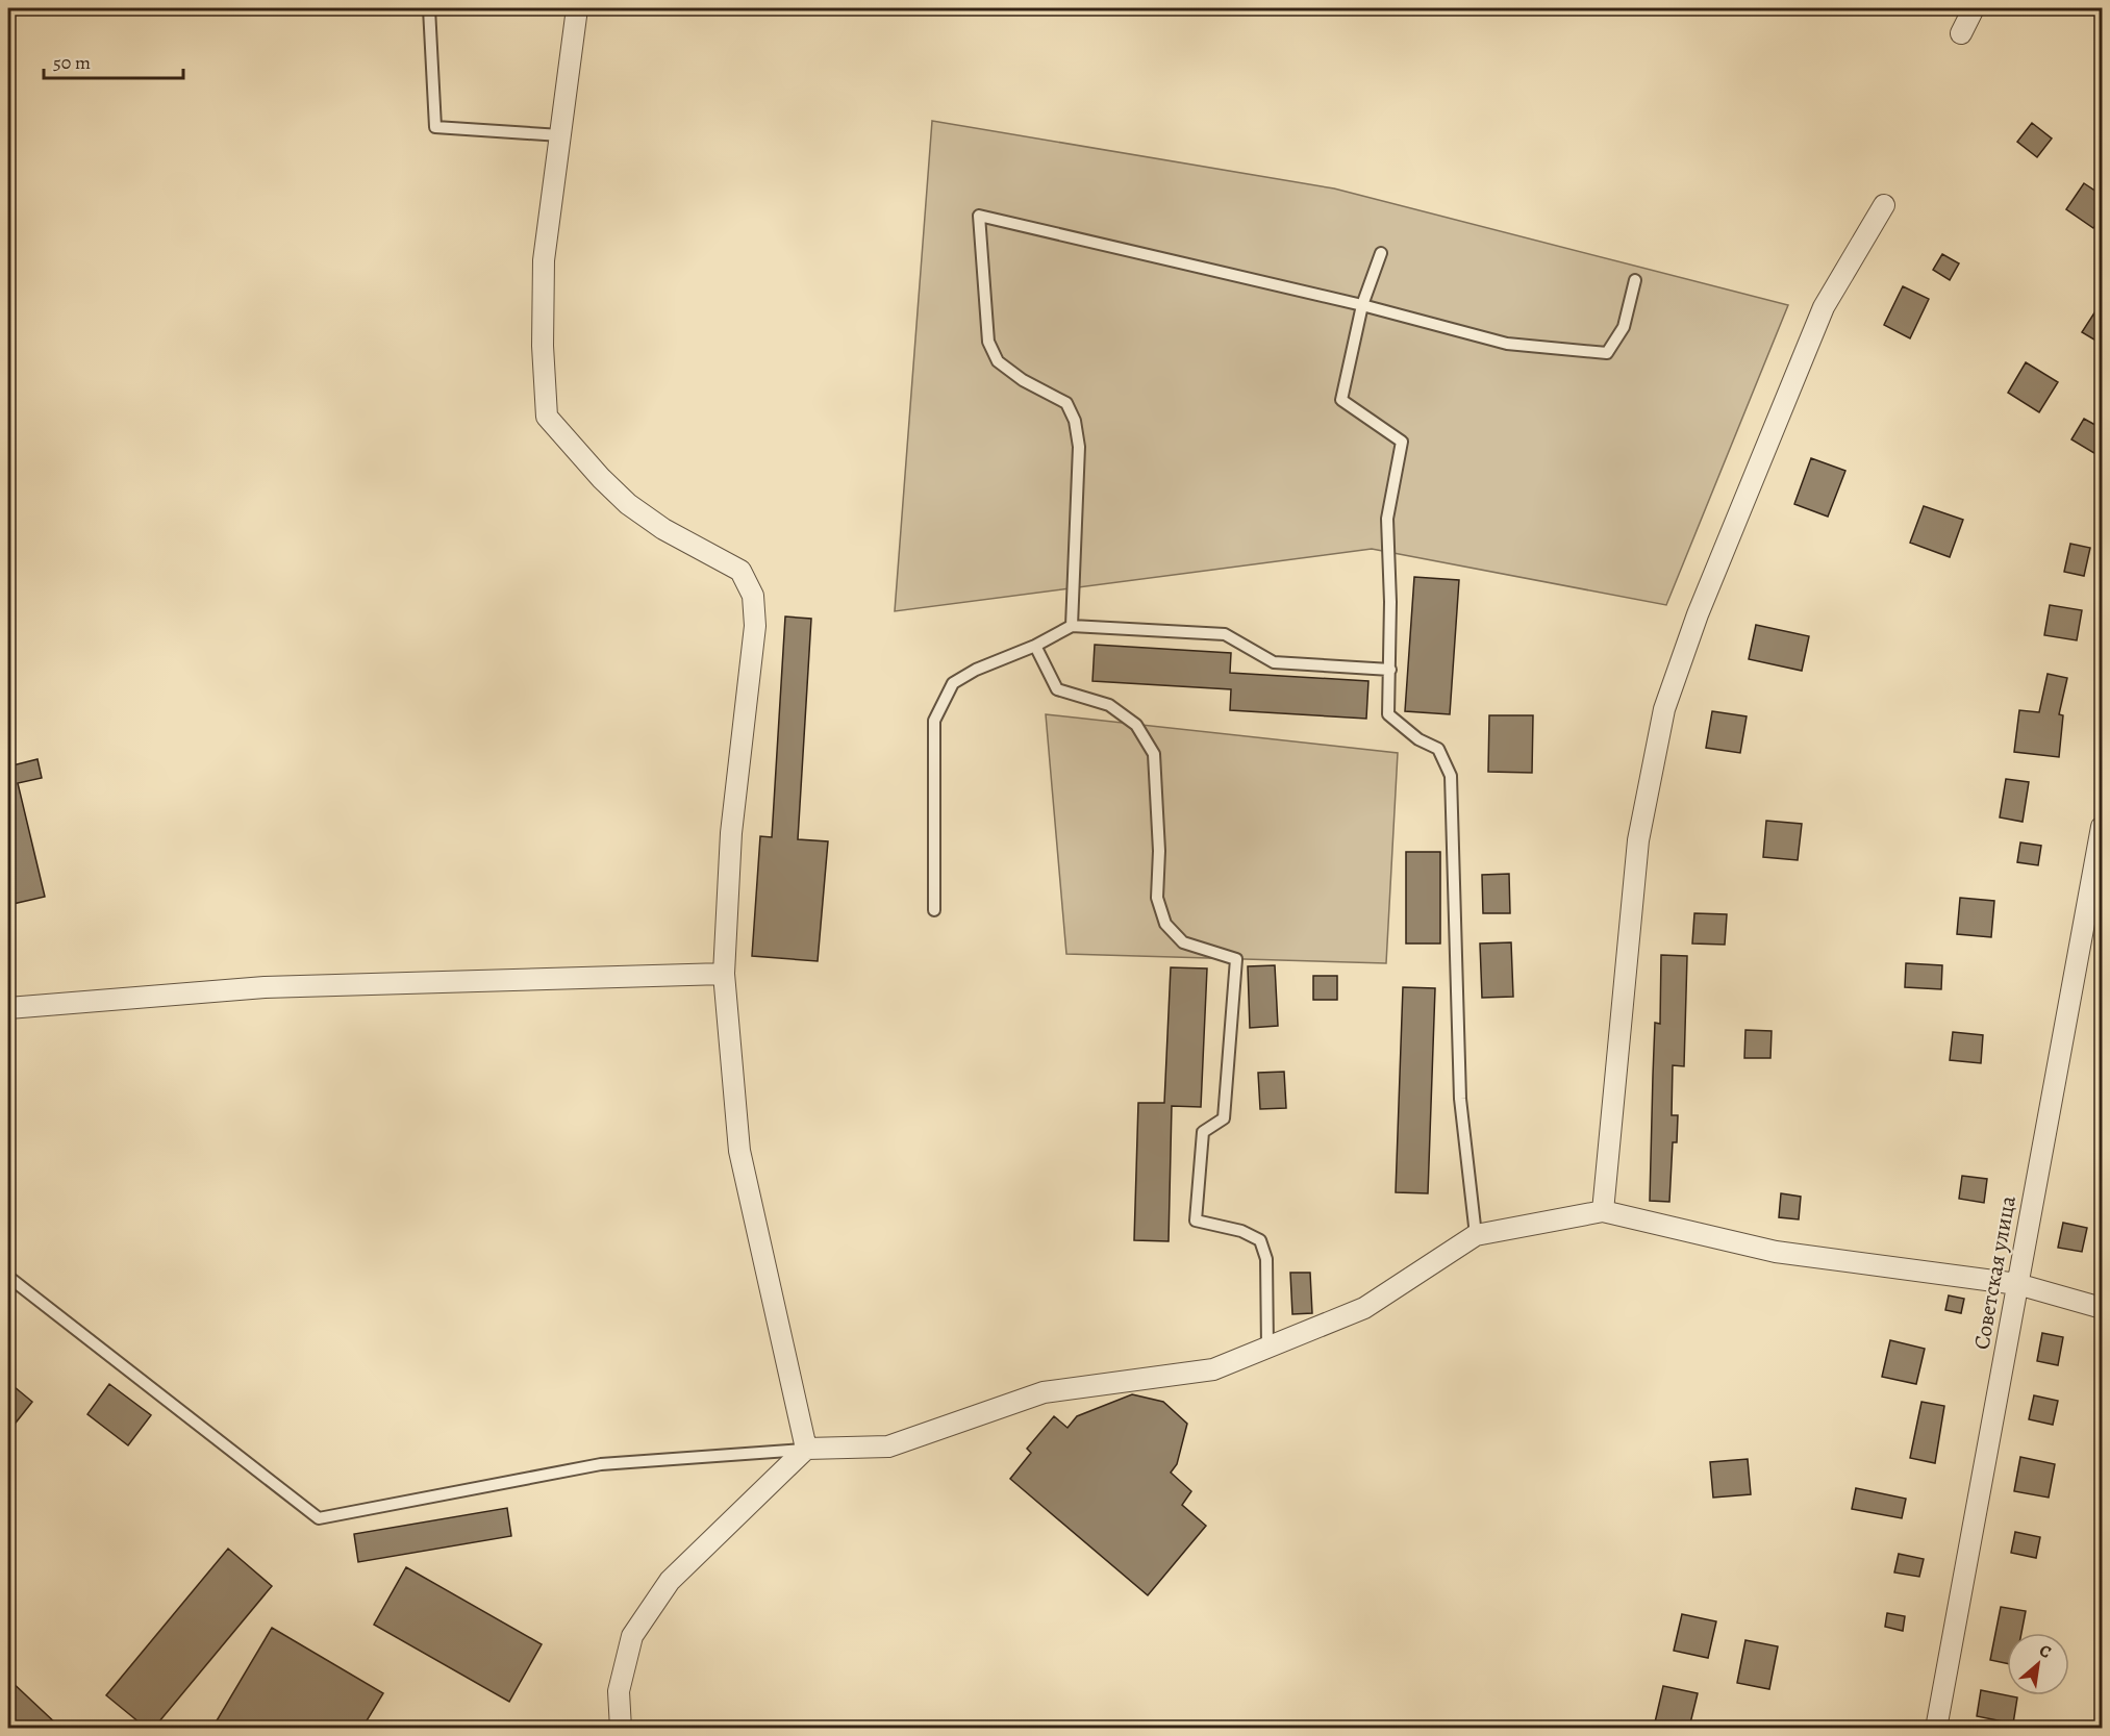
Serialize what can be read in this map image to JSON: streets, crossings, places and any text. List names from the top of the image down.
{
  "streets": {
    "street": ["Советская улица"]
  },
  "scale_bar": "50 m",
  "north": "top right"
}
